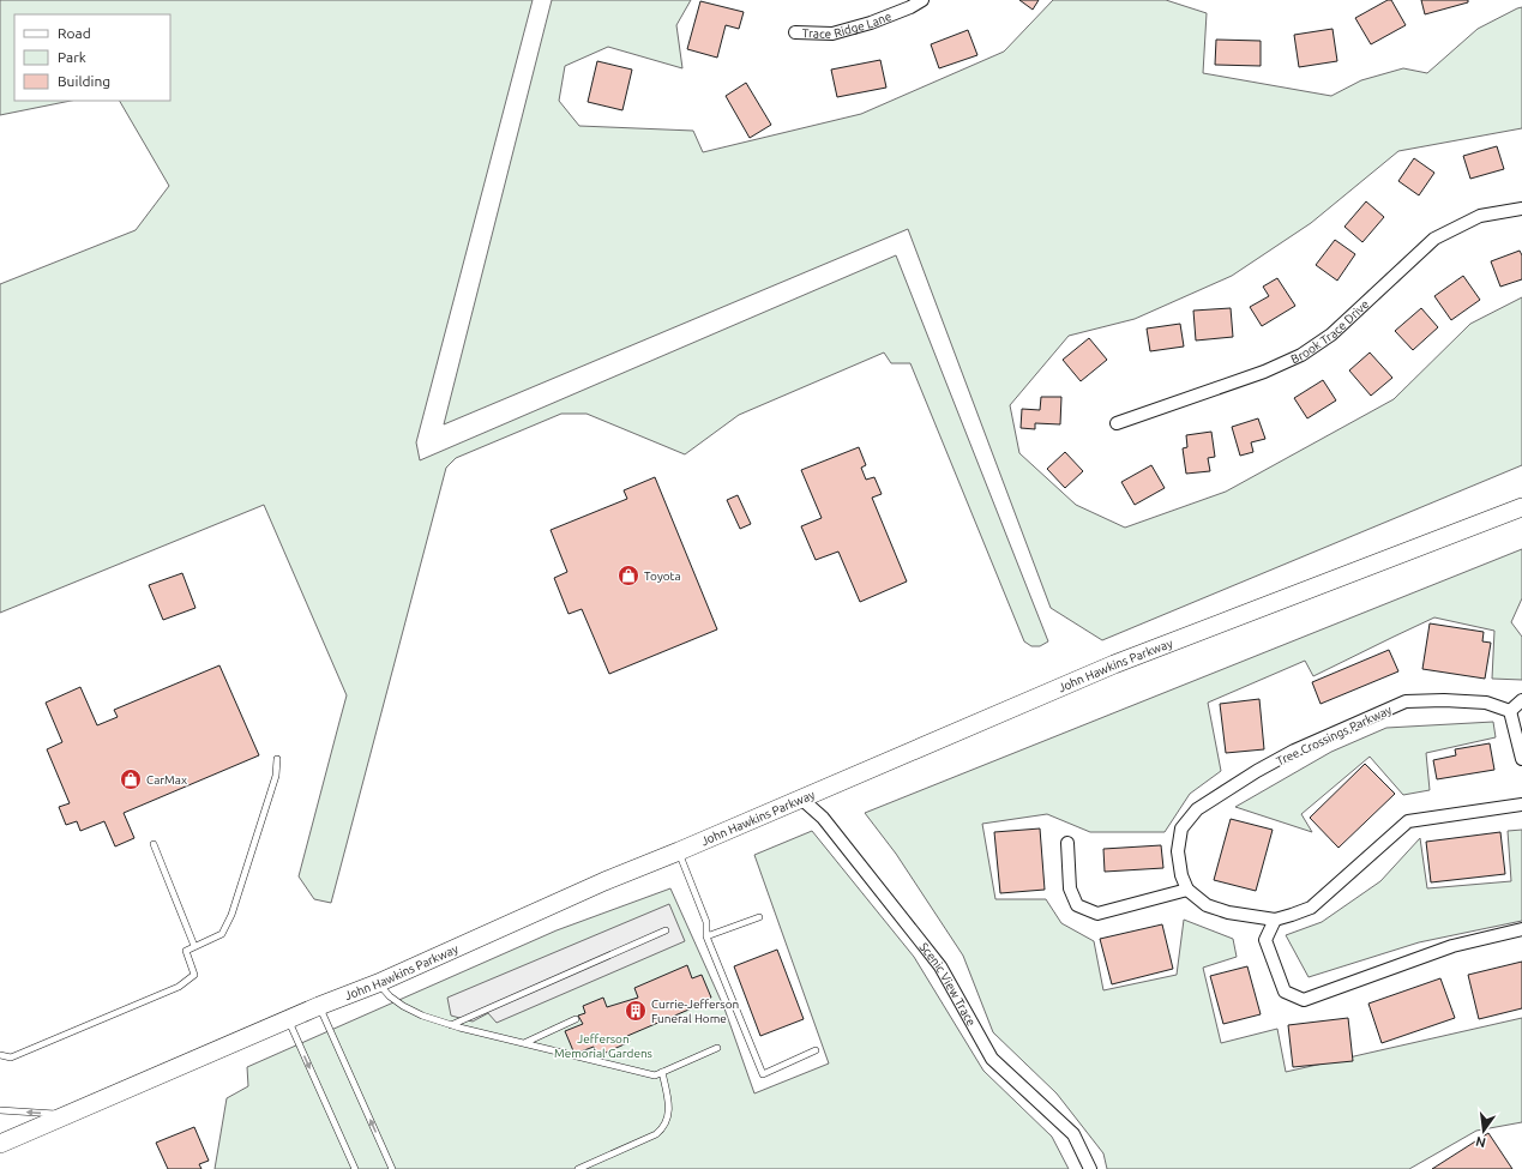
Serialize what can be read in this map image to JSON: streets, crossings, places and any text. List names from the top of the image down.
{
  "streets": {
    "main road": ["John Hawkins Parkway"],
    "street": [
      "Trace Ridge Lane",
      "Brook Trace Drive",
      "Tree Crossings Parkway",
      "Scenic View Trace"
    ]
  },
  "crossings": [
    ["John Hawkins Parkway", "Scenic View Trace"]
  ],
  "parks": ["Jefferson Memorial Gardens"],
  "places": {
    "shop": ["Toyota", "CarMax"],
    "building": ["Currie-Jefferson Funeral Home"]
  },
  "legend": ["Road", "Park", "Building"],
  "north": "bottom"
}
